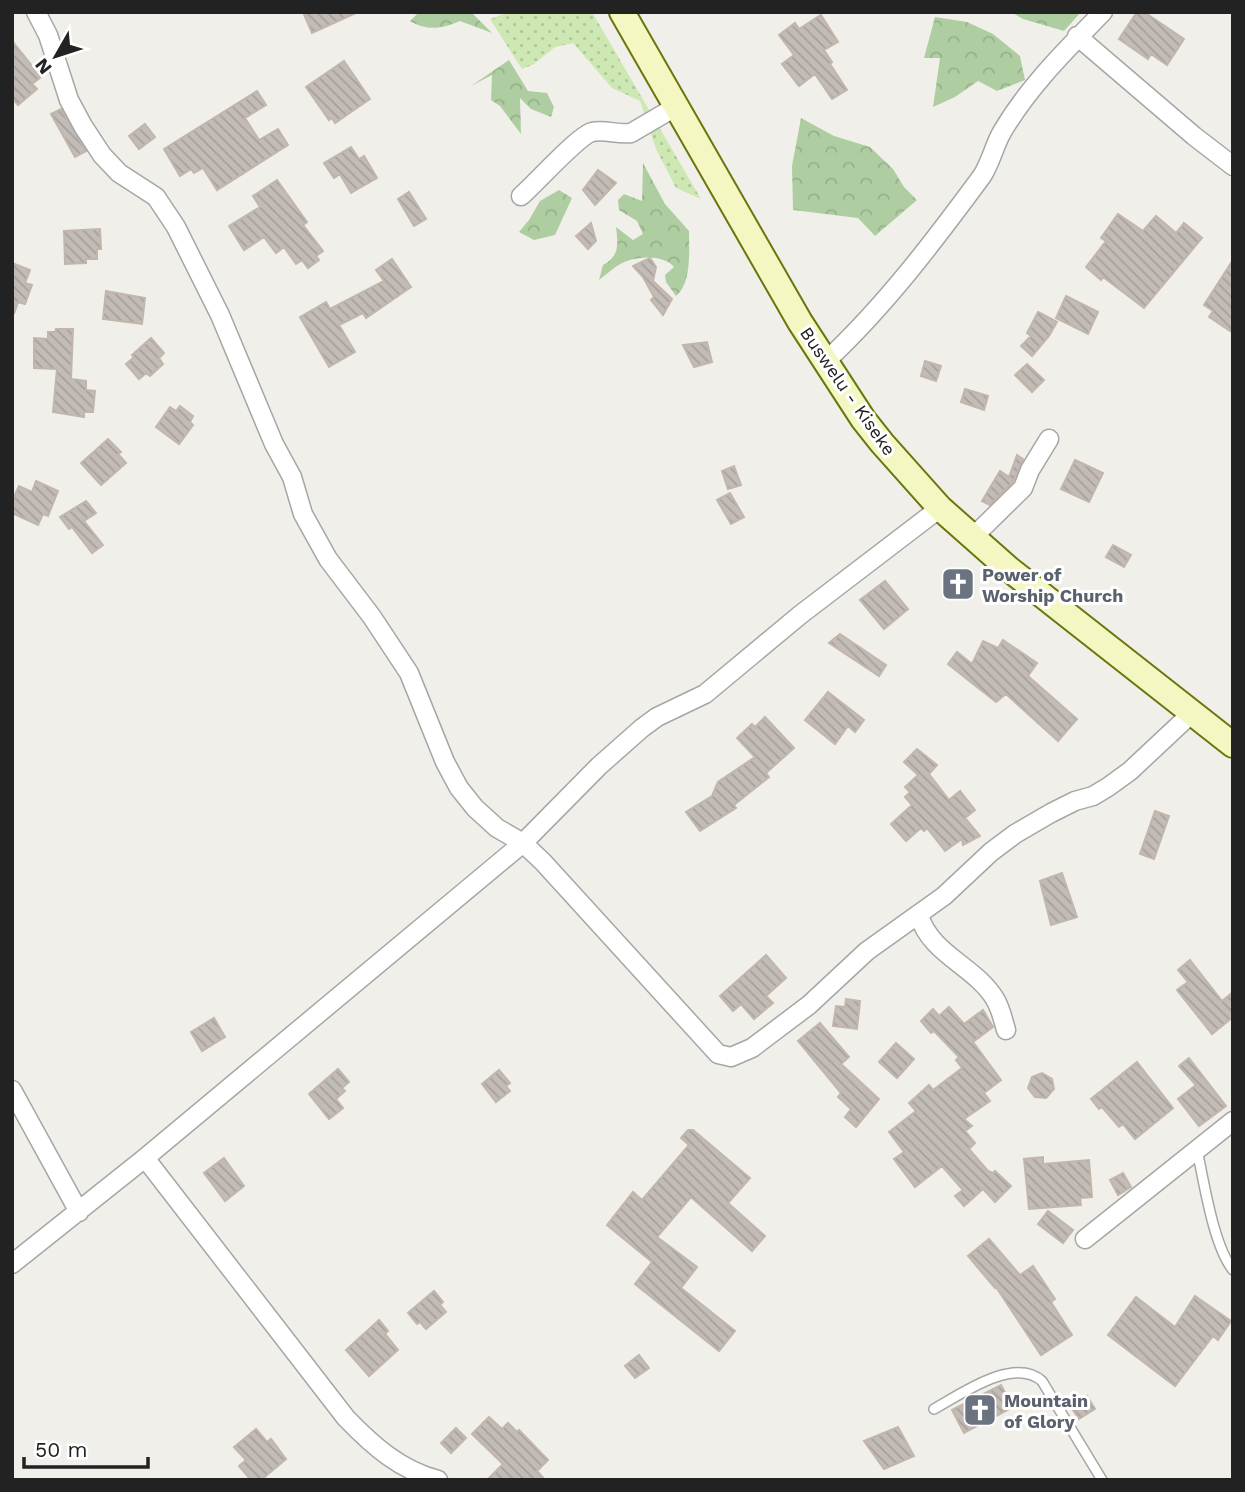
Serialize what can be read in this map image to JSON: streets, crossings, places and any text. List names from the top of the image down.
{
  "streets": {
    "main road": ["Buswelu - Kiseke"]
  },
  "places": {
    "church": ["Power of Worship Church", "Mountain of Glory"]
  },
  "scale_bar": "50 m",
  "north": "bottom left"
}
